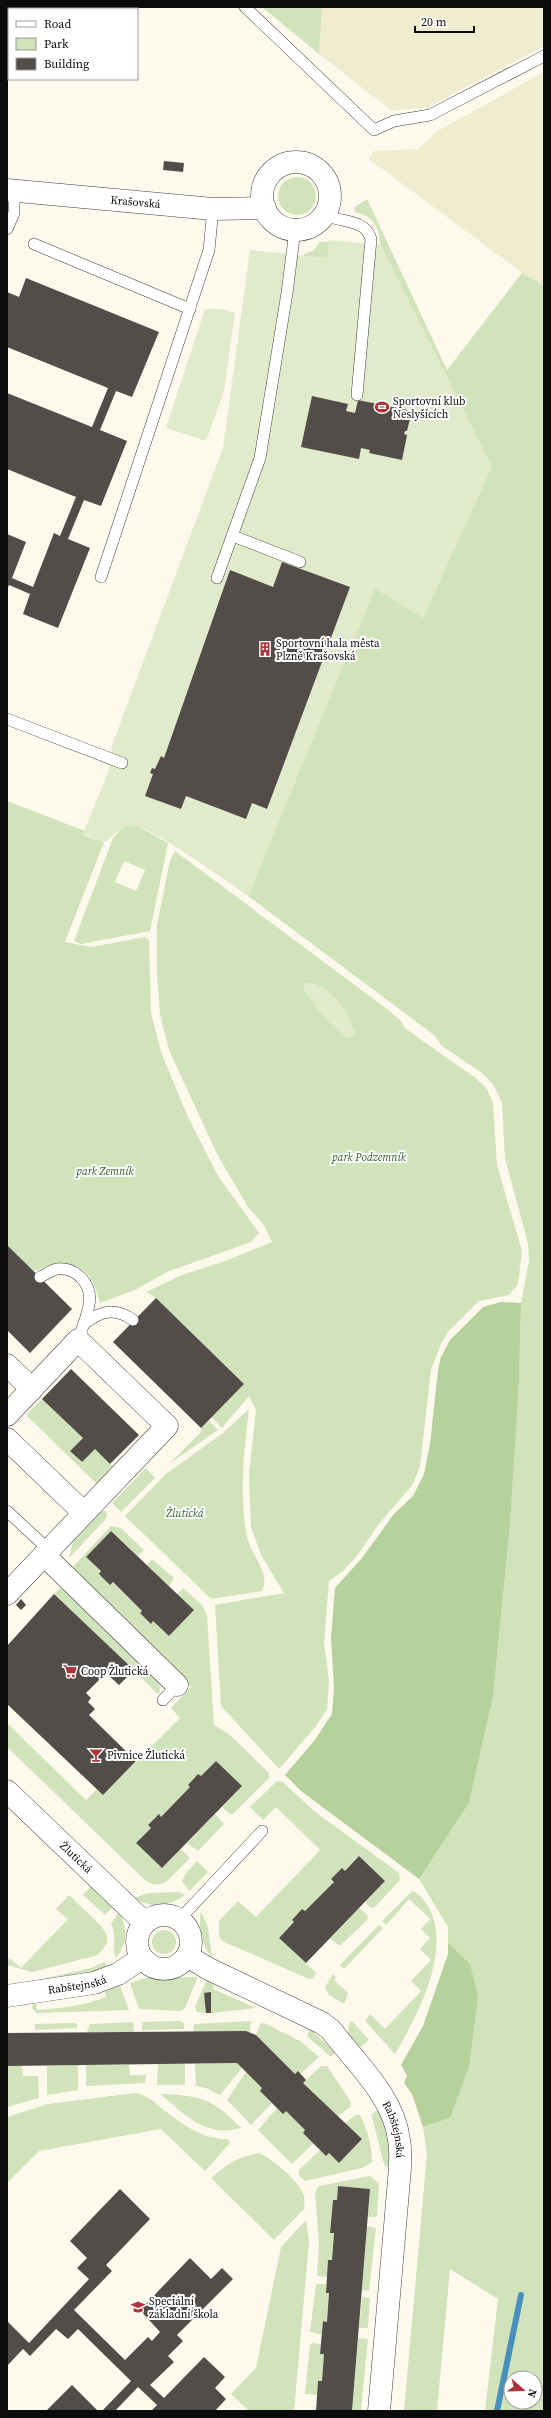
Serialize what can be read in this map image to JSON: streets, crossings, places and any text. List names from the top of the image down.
{
  "streets": {
    "street": ["Krašovská", "Žlutická", "Rabštejnská"]
  },
  "crossings": [
    ["Žlutická", "Rabštejnská"]
  ],
  "parks": ["park Podzemník", "park Zemník", "Žlutická"],
  "places": {
    "sports": ["Sportovní klub Neslyšících"],
    "building": ["Sportovní hala města Plzně Krašovská"],
    "supermarket": ["Coop Žlutická"],
    "bar": ["Pivnice Žlutická"],
    "school or university": ["Speciální základní škola"]
  },
  "legend": ["Road", "Park", "Building"],
  "scale_bar": "20 m",
  "north": "right"
}
